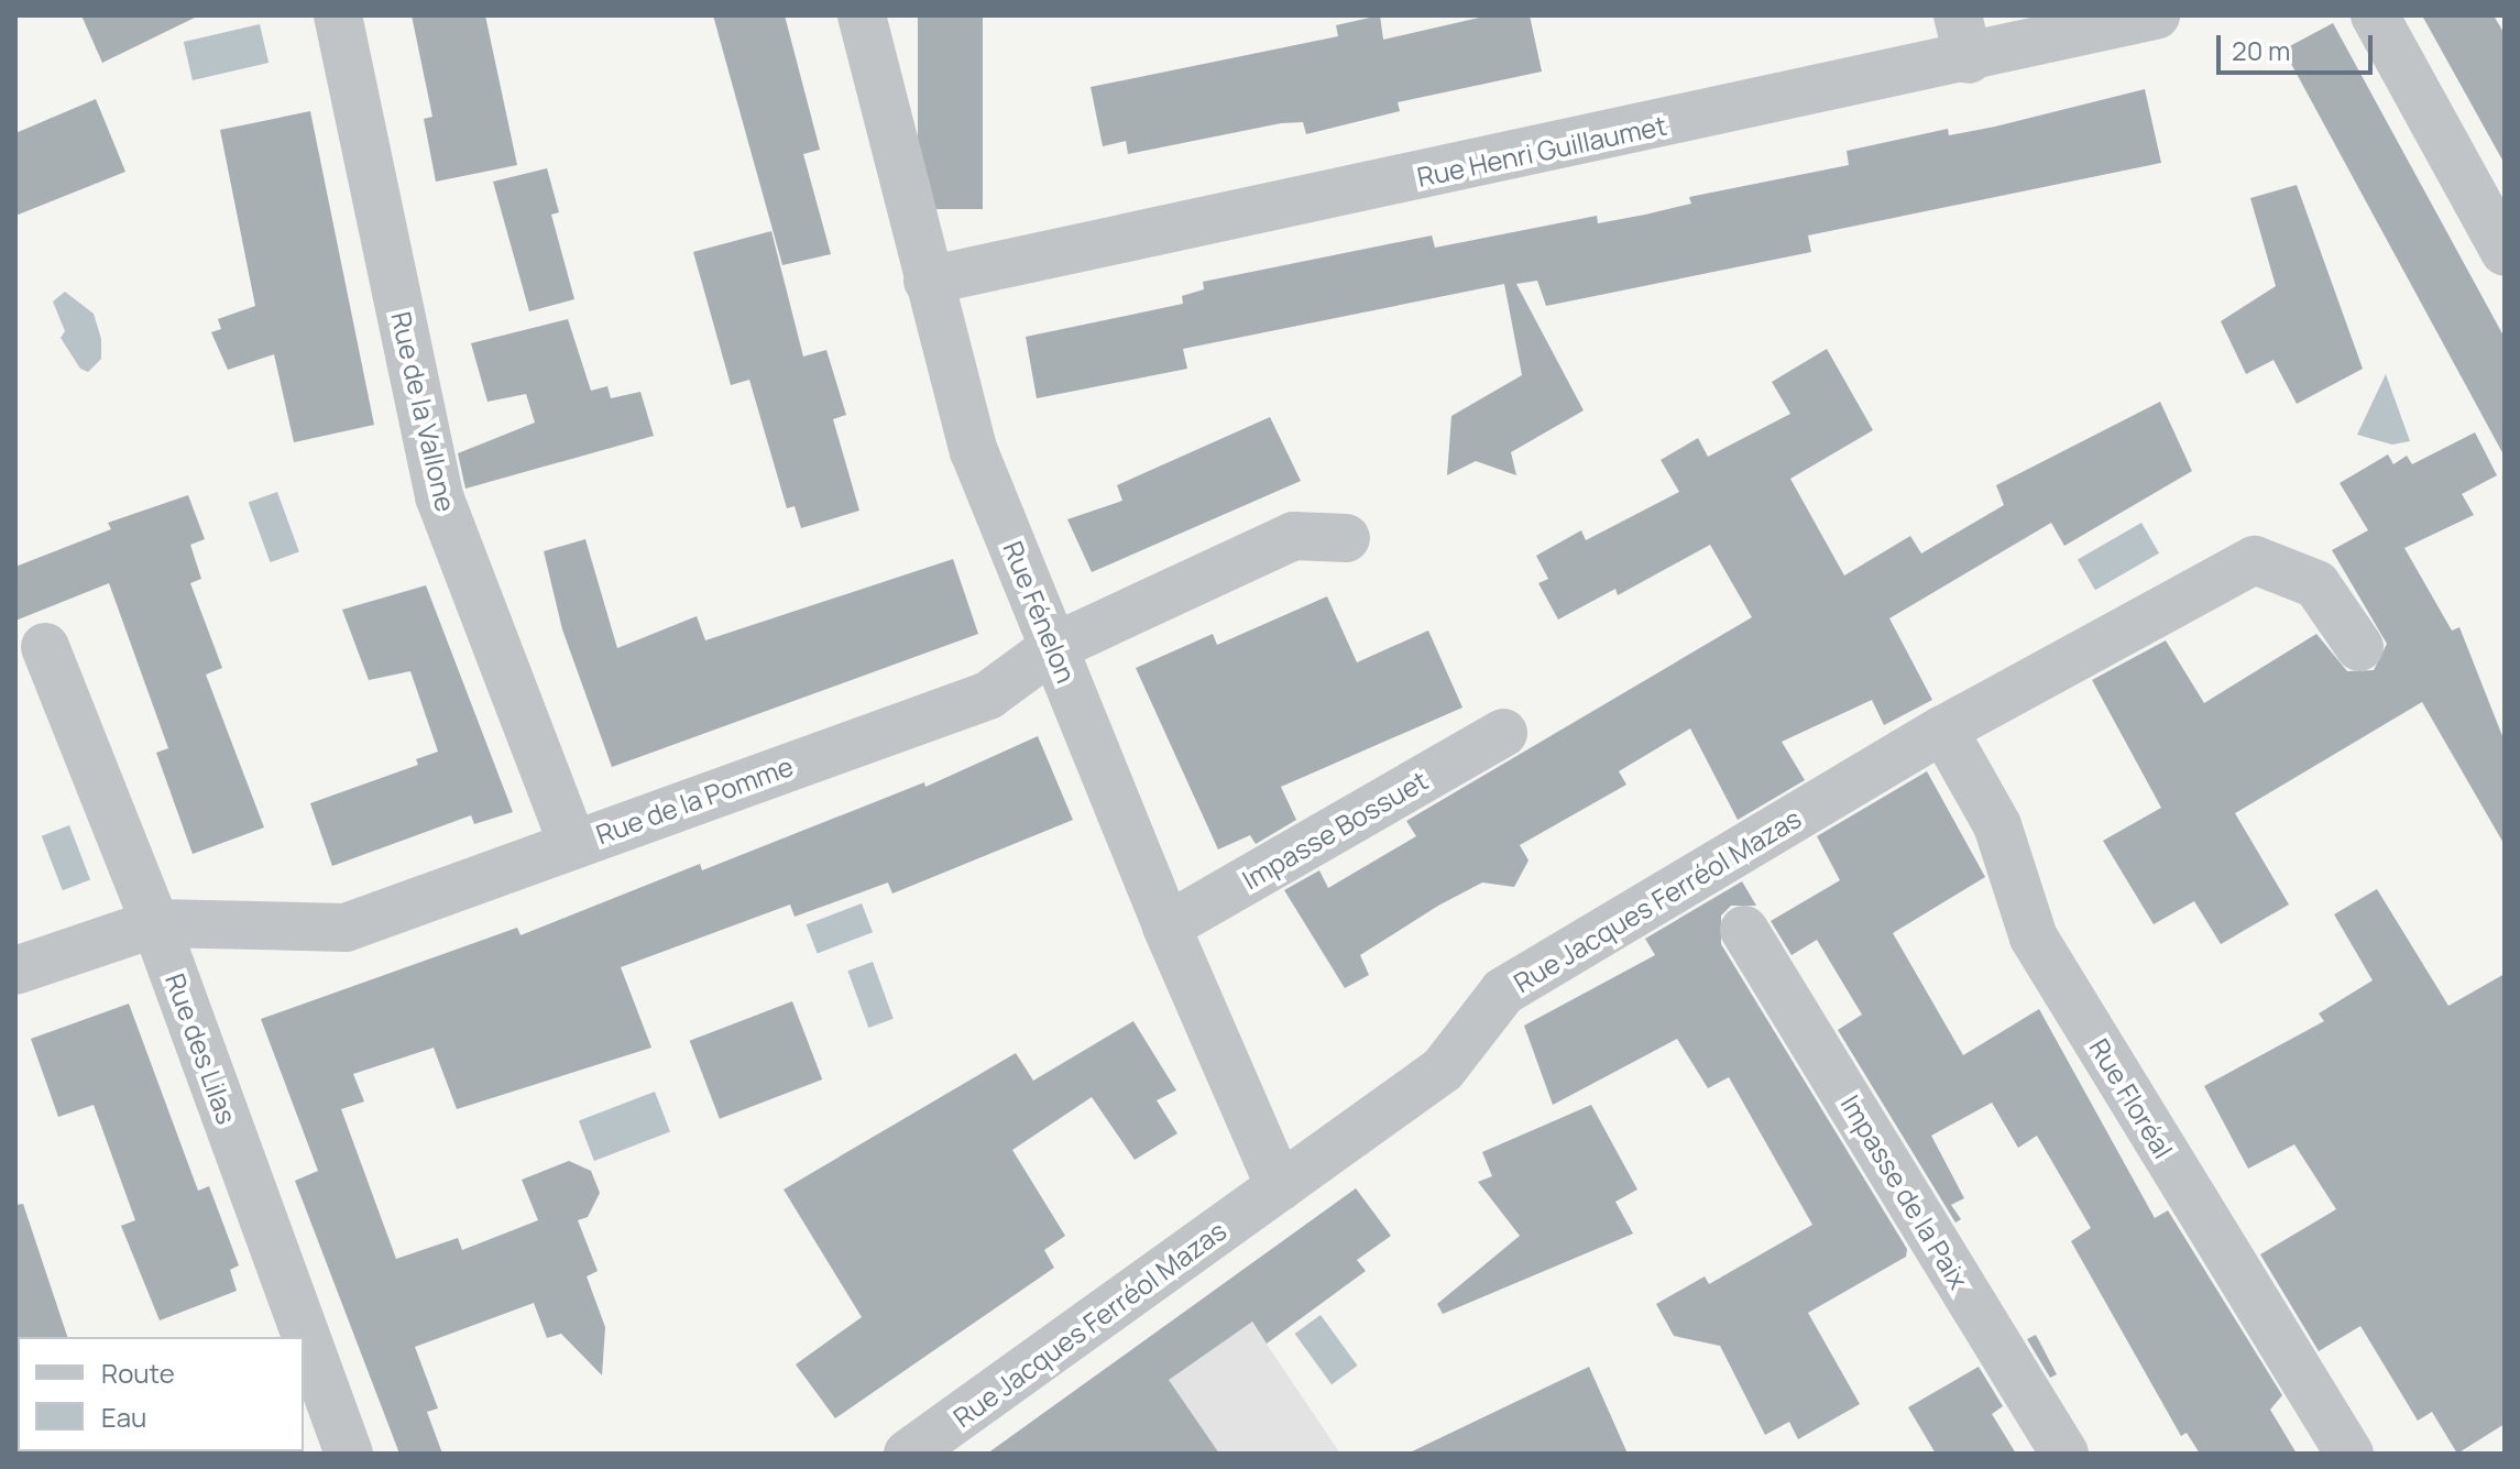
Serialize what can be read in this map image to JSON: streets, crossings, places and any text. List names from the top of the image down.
{
  "streets": {
    "street": [
      "Rue Henri Guillaumet",
      "Rue de la Vallone",
      "Rue Fénelon",
      "Rue de la Pomme",
      "Impasse Bossuet",
      "Rue Jacques Ferréol Mazas",
      "Rue des Lilas",
      "Rue Floréal",
      "Impasse de la Paix"
    ]
  },
  "crossings": [
    ["Rue Henri Guillaumet", "Rue Fénelon"],
    ["Rue de la Vallone", "Rue de la Pomme"],
    ["Rue Fénelon", "Rue de la Pomme"],
    ["Rue Fénelon", "Impasse Bossuet"],
    ["Rue Fénelon", "Rue Jacques Ferréol Mazas"],
    ["Rue de la Pomme", "Rue des Lilas"],
    ["Rue Jacques Ferréol Mazas", "Rue Floréal"]
  ],
  "legend": ["Route", "Eau"],
  "scale_bar": "20 m"
}
